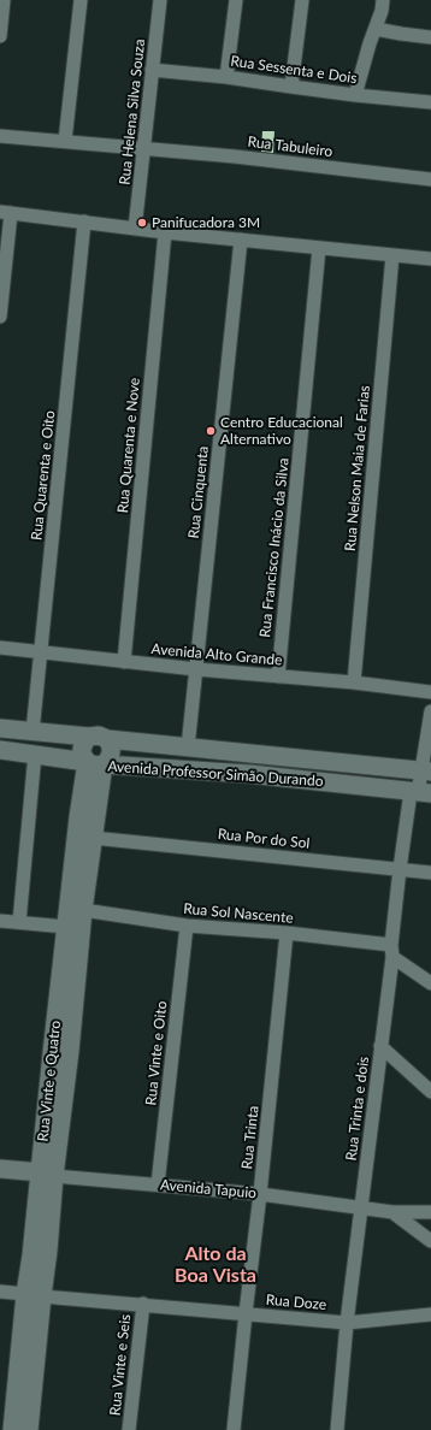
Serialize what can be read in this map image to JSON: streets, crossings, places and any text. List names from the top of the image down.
{
  "streets": {
    "street": [
      "Rua Sessenta e Dois",
      "Rua Helena Silva Souza",
      "Rua Tabuleiro",
      "Rua Quarenta e Nove",
      "Rua Nelson Maia de Farias",
      "Rua Quarenta e Oito",
      "Rua Cinquenta",
      "Rua Francisco Inácio da Silva",
      "Avenida Alto Grande",
      "Avenida Professor Simão Durando",
      "Rua Por do Sol",
      "Rua Sol Nascente",
      "Rua Vinte e Oito",
      "Rua Vinte e Quatro",
      "Rua Trinta e dois",
      "Rua Trinta",
      "Avenida Tapuio",
      "Rua Doze",
      "Rua Vinte e Seis"
    ]
  },
  "crossings": [
    ["Rua Sessenta e Dois", "Rua Helena Silva Souza"],
    ["Rua Helena Silva Souza", "Rua Tabuleiro"],
    ["Rua Quarenta e Nove", "Avenida Alto Grande"],
    ["Rua Nelson Maia de Farias", "Avenida Alto Grande"],
    ["Rua Quarenta e Oito", "Avenida Alto Grande"],
    ["Rua Quarenta e Oito", "Avenida Professor Simão Durando"],
    ["Rua Cinquenta", "Avenida Alto Grande"],
    ["Rua Cinquenta", "Avenida Professor Simão Durando"],
    ["Rua Francisco Inácio da Silva", "Avenida Alto Grande"],
    ["Avenida Professor Simão Durando", "Rua Vinte e Quatro"],
    ["Avenida Professor Simão Durando", "Rua Trinta e dois"],
    ["Rua Por do Sol", "Rua Vinte e Quatro"],
    ["Rua Por do Sol", "Rua Trinta e dois"],
    ["Rua Sol Nascente", "Rua Vinte e Oito"],
    ["Rua Sol Nascente", "Rua Vinte e Quatro"],
    ["Rua Sol Nascente", "Rua Trinta e dois"],
    ["Rua Sol Nascente", "Rua Trinta"],
    ["Rua Vinte e Oito", "Avenida Tapuio"],
    ["Rua Vinte e Quatro", "Avenida Tapuio"],
    ["Rua Vinte e Quatro", "Rua Doze"],
    ["Rua Trinta e dois", "Avenida Tapuio"],
    ["Rua Trinta e dois", "Rua Doze"],
    ["Rua Trinta", "Avenida Tapuio"],
    ["Rua Trinta", "Rua Doze"],
    ["Rua Doze", "Rua Vinte e Seis"]
  ],
  "districts": ["Alto da Boa Vista"],
  "places": ["Panifucadora 3M", "Centro Educacional Alternativo"]
}
